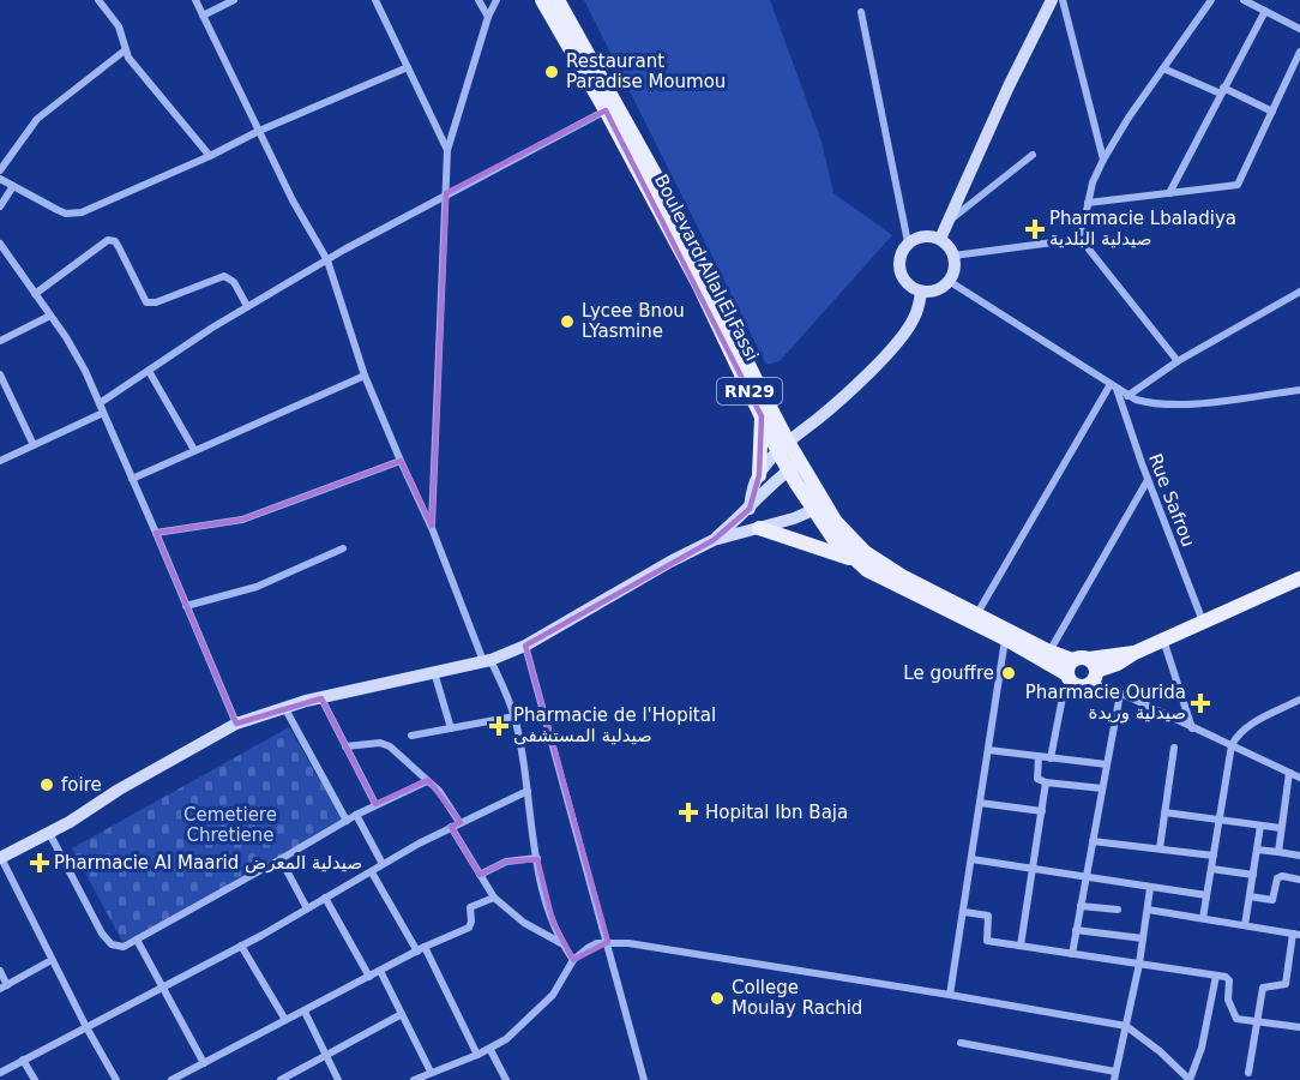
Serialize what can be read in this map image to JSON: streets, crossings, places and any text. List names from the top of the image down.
{
  "streets": {
    "main road": ["Boulevard Allal El Fassi", "RN29"],
    "street": ["Rue Safrou"]
  },
  "crossings": [
    ["Boulevard Allal El Fassi", "RN29"],
    ["RN29", "Rue Safrou"]
  ],
  "parks": ["Cemetiere Chretiene"],
  "places": {
    "other": [
      "Restaurant Paradise Moumou",
      "Lycee Bnou LYasmine",
      "Le gouffre",
      "foire",
      "College Moulay Rachid"
    ],
    "health": [
      "Pharmacie Lbaladiya صيدلية البلدية",
      "Pharmacie Ourida صيدلية وريدة",
      "Pharmacie de l'Hopital صيدلية المستشفى",
      "Hopital Ibn Baja",
      "Pharmacie Al Maarid صيدلية المعرض"
    ]
  }
}
